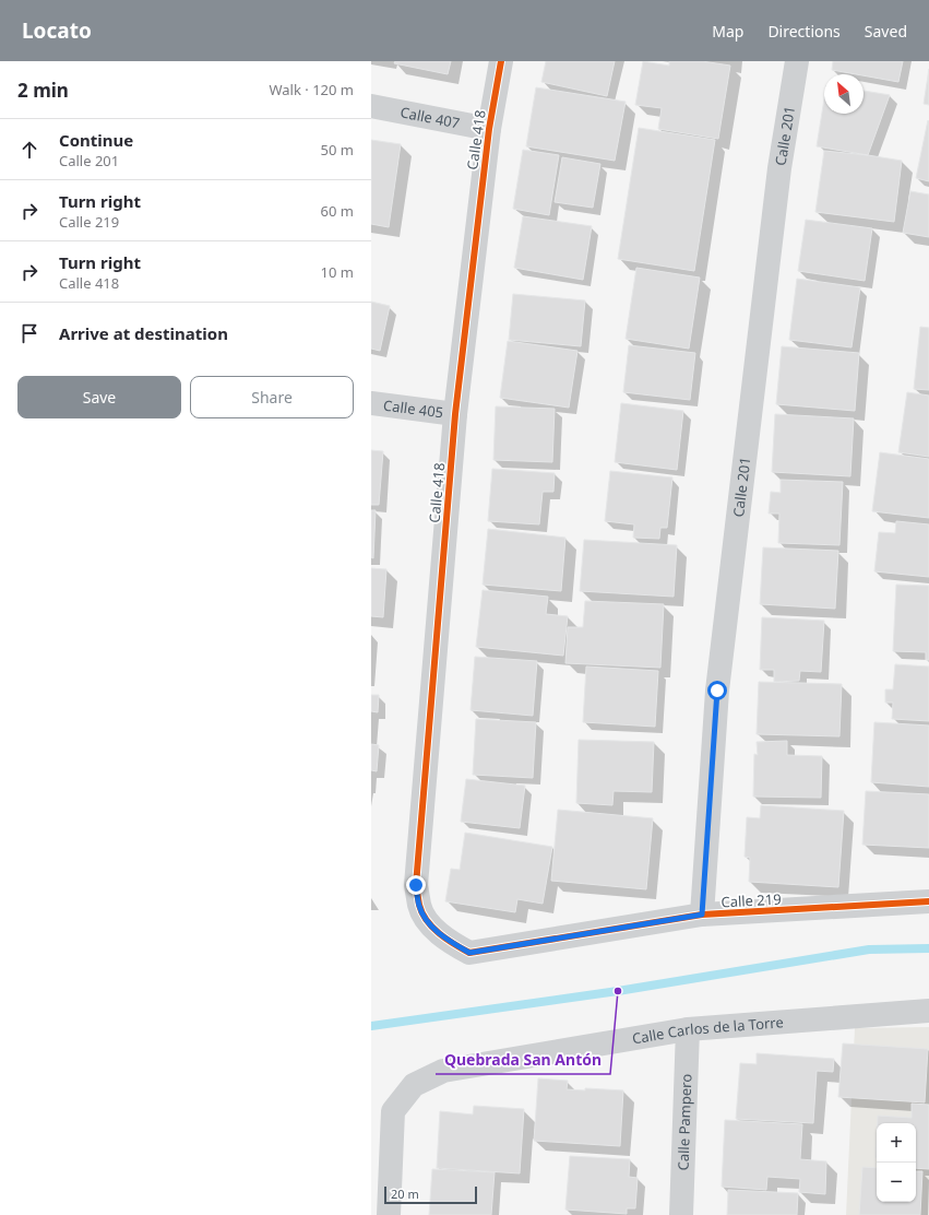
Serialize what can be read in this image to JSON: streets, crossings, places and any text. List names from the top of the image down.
{
  "streets": {
    "street": [
      "Calle 407",
      "Calle 201",
      "Calle 418",
      "Calle 405",
      "Calle 219",
      "Calle Carlos de la Torre",
      "Calle Pampero"
    ]
  },
  "crossings": [
    ["Calle 407", "Calle 418"],
    ["Calle 201", "Calle 219"],
    ["Calle 418", "Calle 405"],
    ["Calle 418", "Calle 219"],
    ["Calle Carlos de la Torre", "Calle Pampero"]
  ],
  "places": ["Quebrada San Antón"],
  "scale_bar": "20 m",
  "north": "top left",
  "page": {
    "header": "Locato",
    "nav": ["Map", "Directions", "Saved"],
    "heading": ["2 min", "Walk · 120 m"],
    "list": [
      ["Continue", "Calle 201", "50 m"],
      ["Turn right", "Calle 219", "60 m"],
      ["Turn right", "Calle 418", "10 m"],
      "Arrive at destination"
    ],
    "buttons": ["Save", "Share"],
    "map_buttons": ["+", "−"],
    "scale": "20 m"
  }
}
